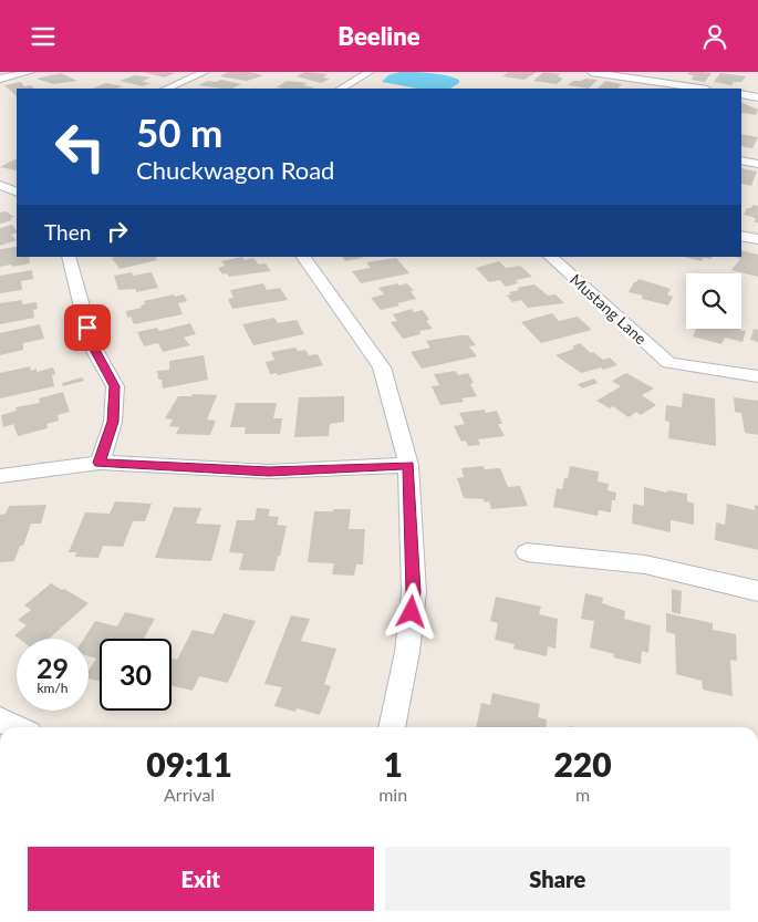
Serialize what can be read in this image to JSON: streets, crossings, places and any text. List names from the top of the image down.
{
  "streets": {
    "street": ["Mustang Lane"]
  },
  "page": {
    "header": "Beeline",
    "turn": ["50 m", "Chuckwagon Road"],
    "then": "Then",
    "speed": "29 km/h",
    "limit": "30",
    "eta": [
      "09:11",
      "Arrival",
      "1",
      "min",
      "220",
      "m"
    ],
    "buttons": ["Exit", "Share"]
  }
}
